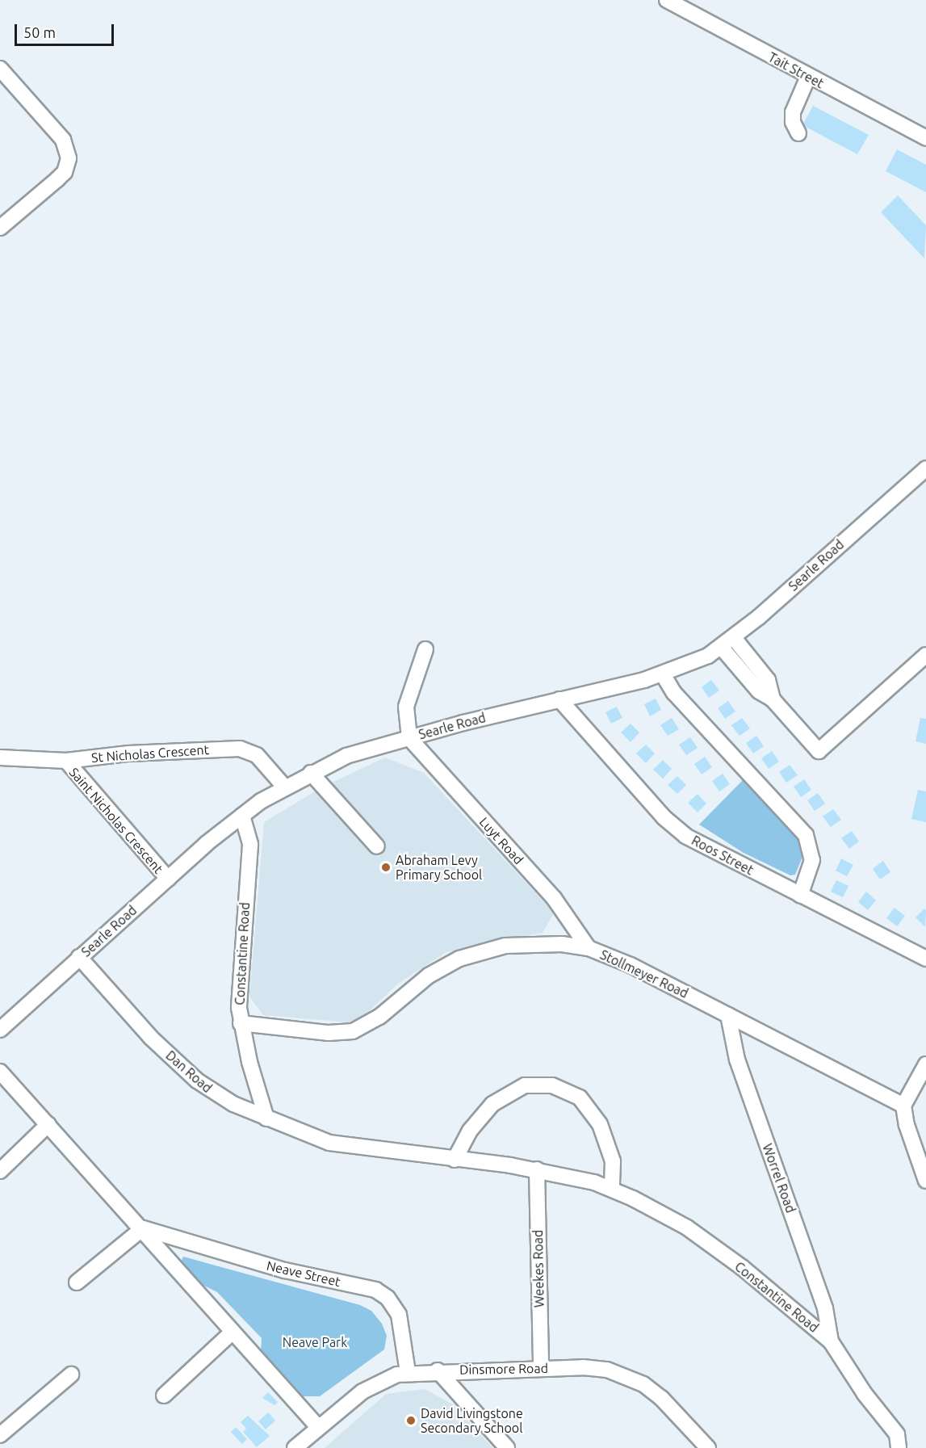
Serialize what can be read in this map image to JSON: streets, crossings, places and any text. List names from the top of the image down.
{
  "streets": {
    "street": [
      "Tait Street",
      "Searle Road",
      "St Nicholas Crescent",
      "Saint Nicholas Crescent",
      "Luyt Road",
      "Roos Street",
      "Constantine Road",
      "Stollmeyer Road",
      "Dan Road",
      "Worrel Road",
      "Weekes Road",
      "Neave Street",
      "Dinsmore Road"
    ]
  },
  "crossings": [
    ["Searle Road", "St Nicholas Crescent"],
    ["Searle Road", "Saint Nicholas Crescent"],
    ["Searle Road", "Luyt Road"],
    ["Searle Road", "Roos Street"],
    ["Searle Road", "Constantine Road"],
    ["Searle Road", "Dan Road"],
    ["St Nicholas Crescent", "Saint Nicholas Crescent"],
    ["Luyt Road", "Stollmeyer Road"],
    ["Constantine Road", "Stollmeyer Road"],
    ["Constantine Road", "Dan Road"],
    ["Constantine Road", "Worrel Road"],
    ["Constantine Road", "Weekes Road"],
    ["Stollmeyer Road", "Worrel Road"],
    ["Weekes Road", "Dinsmore Road"],
    ["Neave Street", "Dinsmore Road"]
  ],
  "parks": ["Neave Park"],
  "places": ["Abraham Levy Primary School", "David Livingstone Secondary School"],
  "scale_bar": "50 m"
}
